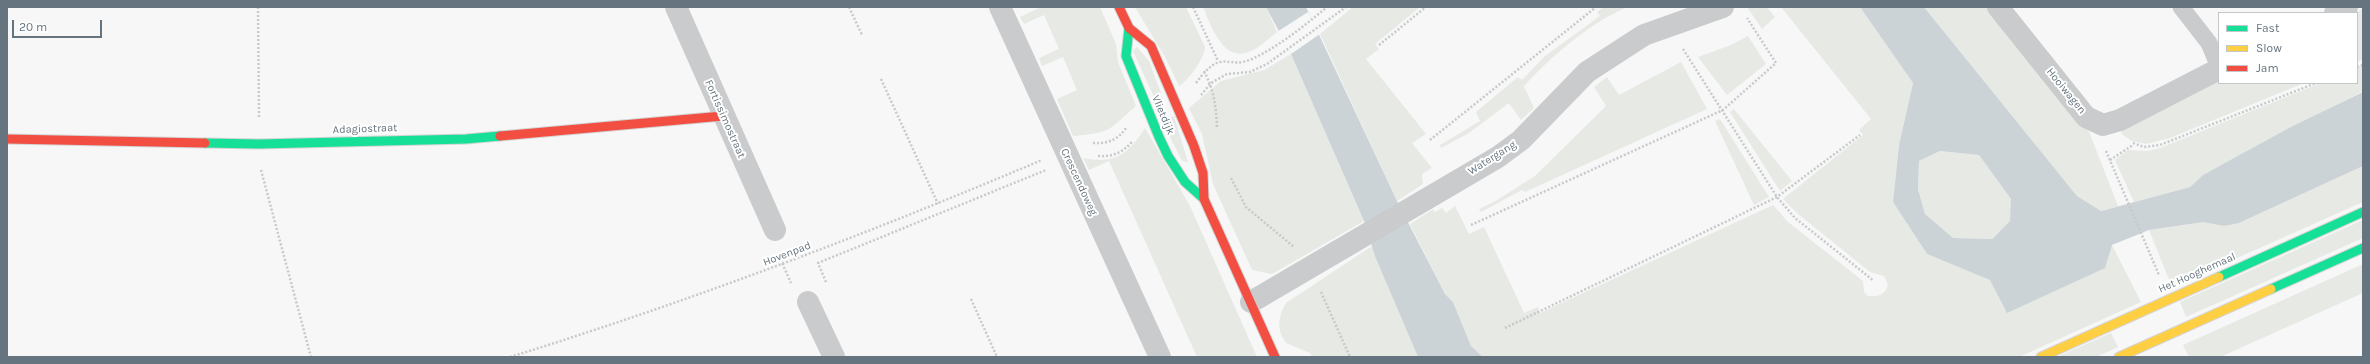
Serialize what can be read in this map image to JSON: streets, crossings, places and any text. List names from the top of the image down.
{
  "streets": {
    "street": [
      "Hooiwagen",
      "Vlietdijk",
      "Fortissimostraat",
      "Adagiostraat",
      "Watergang",
      "Crescendoweg",
      "Het Hooghemaal"
    ],
    "path": ["Hovenpad"]
  },
  "crossings": [
    ["Vlietdijk", "Watergang"],
    ["Fortissimostraat", "Adagiostraat"],
    ["Crescendoweg", "Hovenpad"]
  ],
  "legend": ["Fast", "Slow", "Jam"],
  "scale_bar": "20 m"
}
